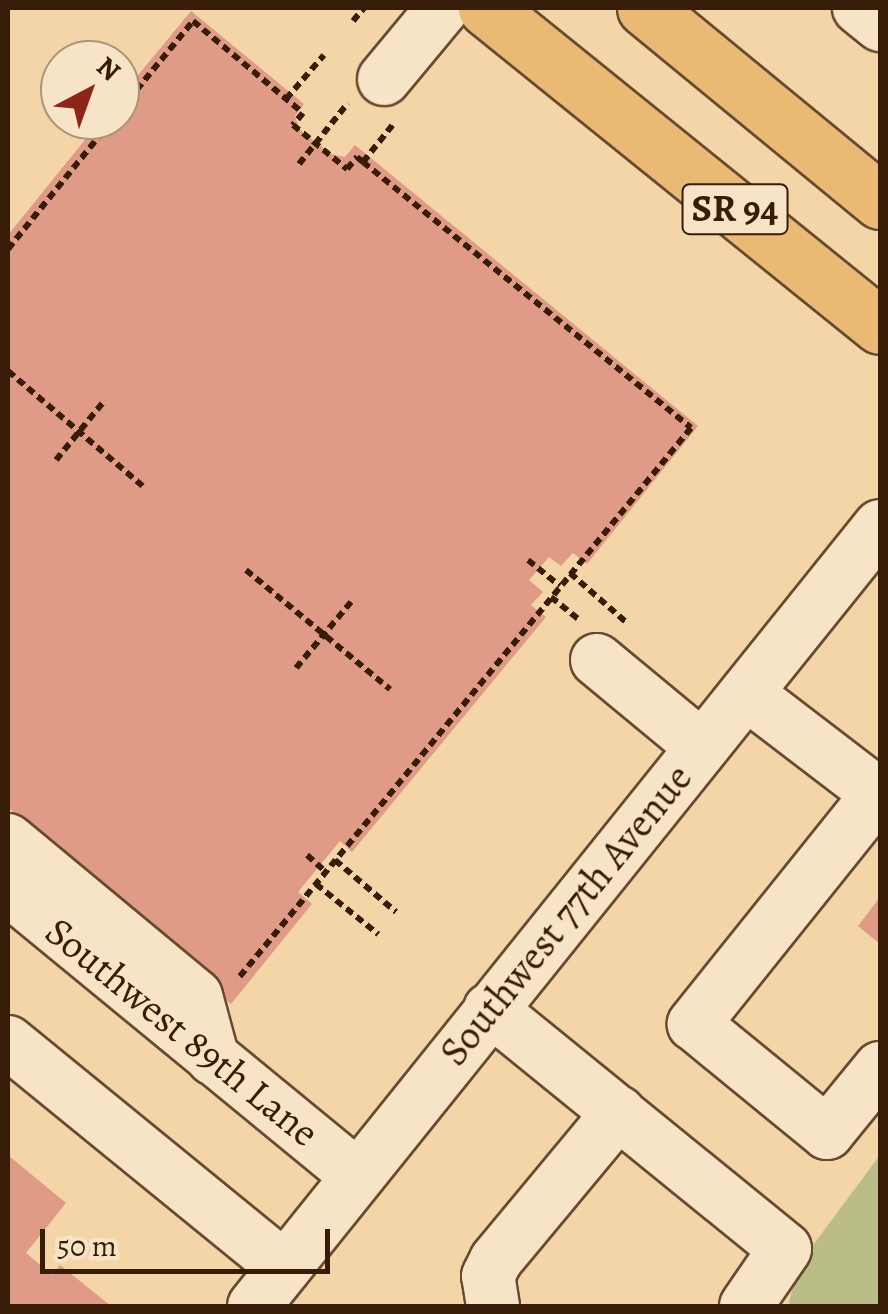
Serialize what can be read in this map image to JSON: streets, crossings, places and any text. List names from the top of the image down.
{
  "streets": {
    "main road": ["SR 94"],
    "street": ["Southwest 77th Avenue", "Southwest 89th Lane"]
  },
  "crossings": [
    ["Southwest 77th Avenue", "Southwest 89th Lane"]
  ],
  "scale_bar": "50 m",
  "north": "top right"
}
